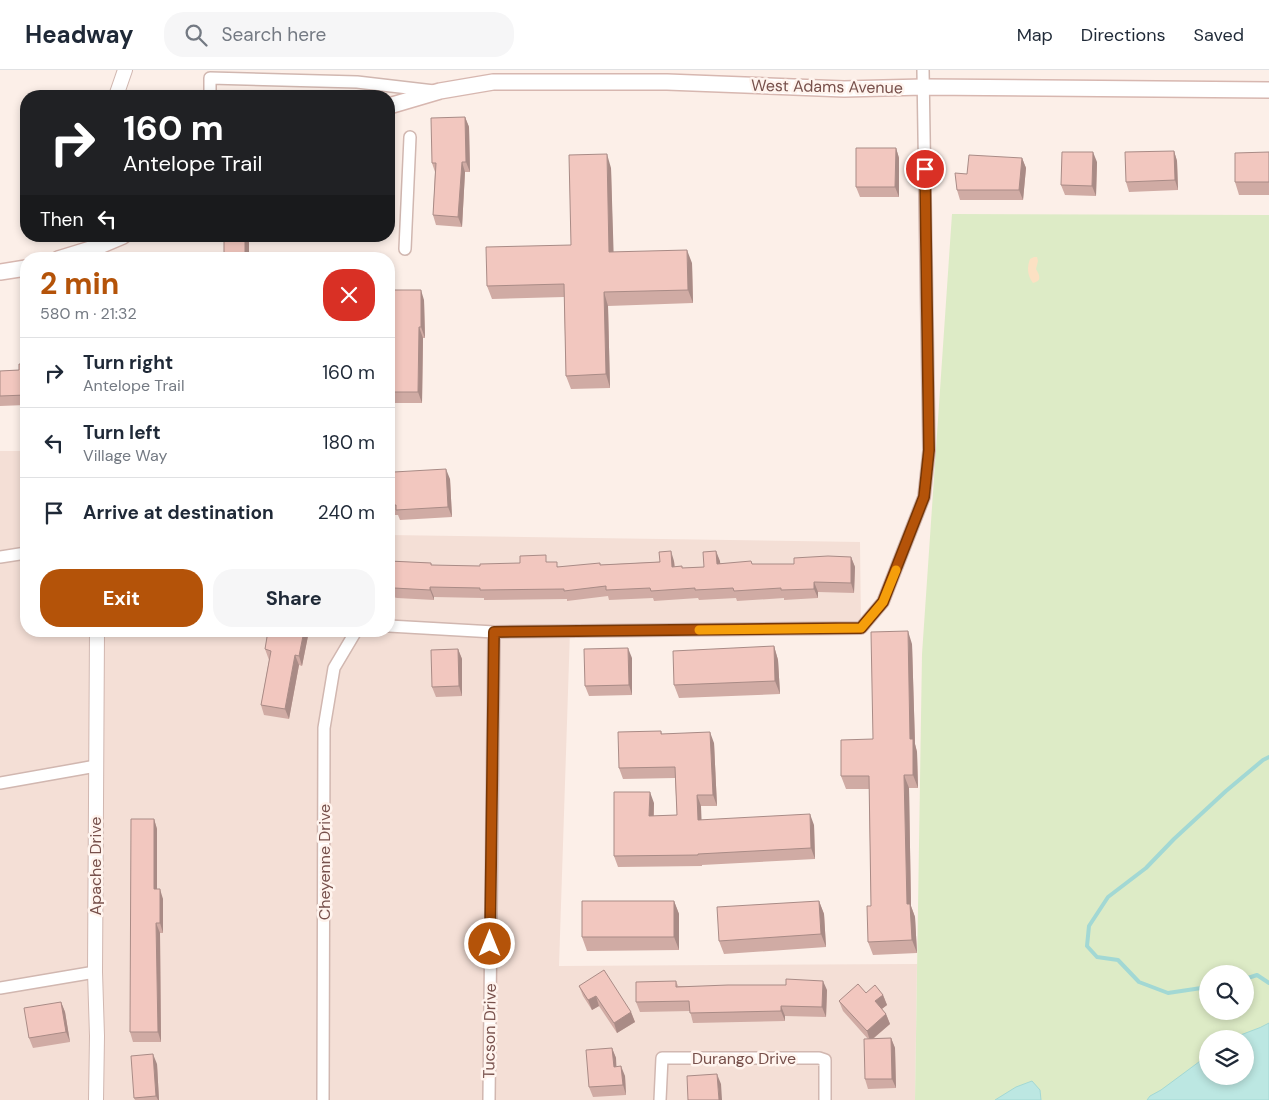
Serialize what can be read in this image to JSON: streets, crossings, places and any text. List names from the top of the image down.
{
  "streets": {
    "main road": ["West Adams Avenue"],
    "street": [
      "Cheyenne Drive",
      "Apache Drive",
      "Tucson Drive",
      "Durango Drive"
    ]
  },
  "page": {
    "header": "Headway",
    "search": "Search here",
    "nav": ["Map", "Directions", "Saved"],
    "turn": ["160 m", "Antelope Trail"],
    "then": "Then",
    "heading": ["2 min", "580 m · 21:32"],
    "list": [
      {
        "name": "Turn right",
        "note": "Antelope Trail",
        "value": "160 m"
      },
      {
        "name": "Turn left",
        "note": "Village Way",
        "value": "180 m"
      },
      {
        "name": "Arrive at destination",
        "value": "240 m"
      }
    ],
    "buttons": ["Exit", "Share"]
  }
}
